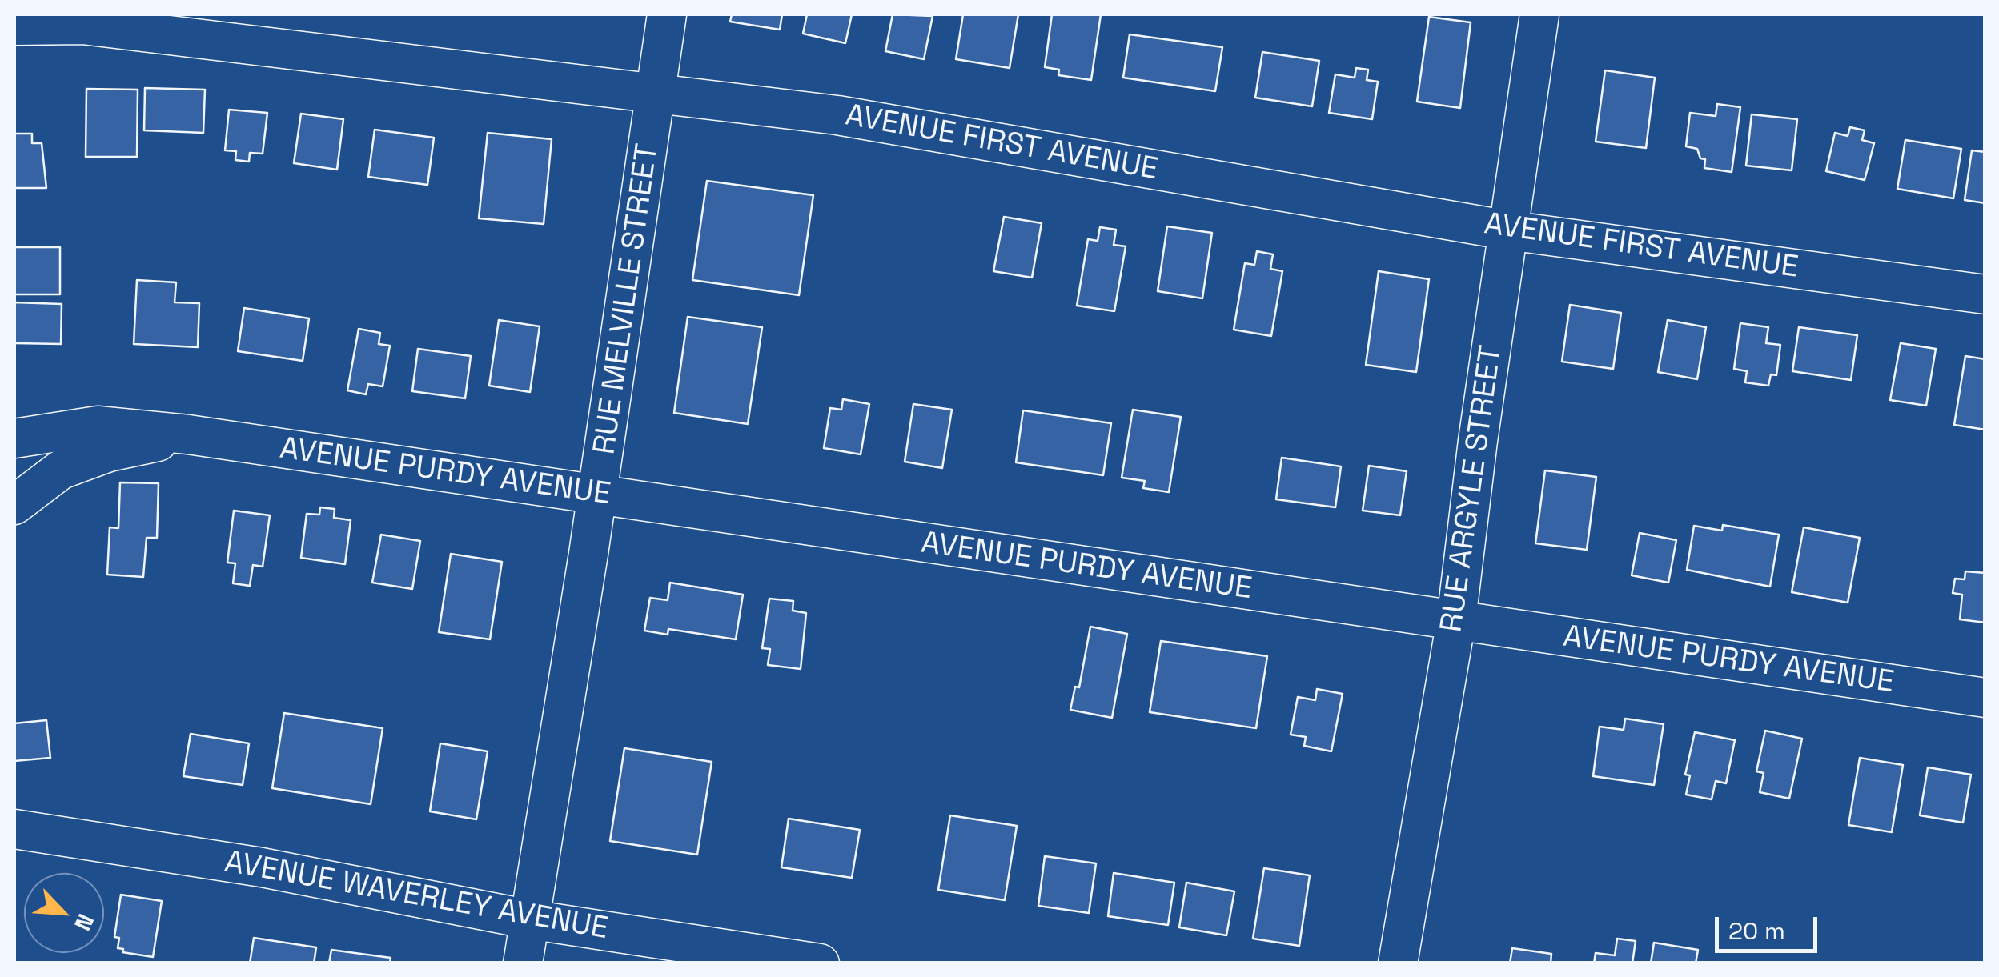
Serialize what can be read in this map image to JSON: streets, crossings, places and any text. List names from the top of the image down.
{
  "streets": {
    "street": [
      "AVENUE FIRST AVENUE",
      "RUE MELVILLE STREET",
      "AVENUE PURDY AVENUE",
      "RUE ARGYLE STREET",
      "AVENUE WAVERLEY AVENUE"
    ]
  },
  "crossings": [
    ["AVENUE FIRST AVENUE", "RUE MELVILLE STREET"],
    ["AVENUE FIRST AVENUE", "RUE ARGYLE STREET"],
    ["RUE MELVILLE STREET", "AVENUE PURDY AVENUE"],
    ["RUE MELVILLE STREET", "AVENUE WAVERLEY AVENUE"],
    ["AVENUE PURDY AVENUE", "RUE ARGYLE STREET"]
  ],
  "scale_bar": "20 m",
  "north": "bottom right"
}
